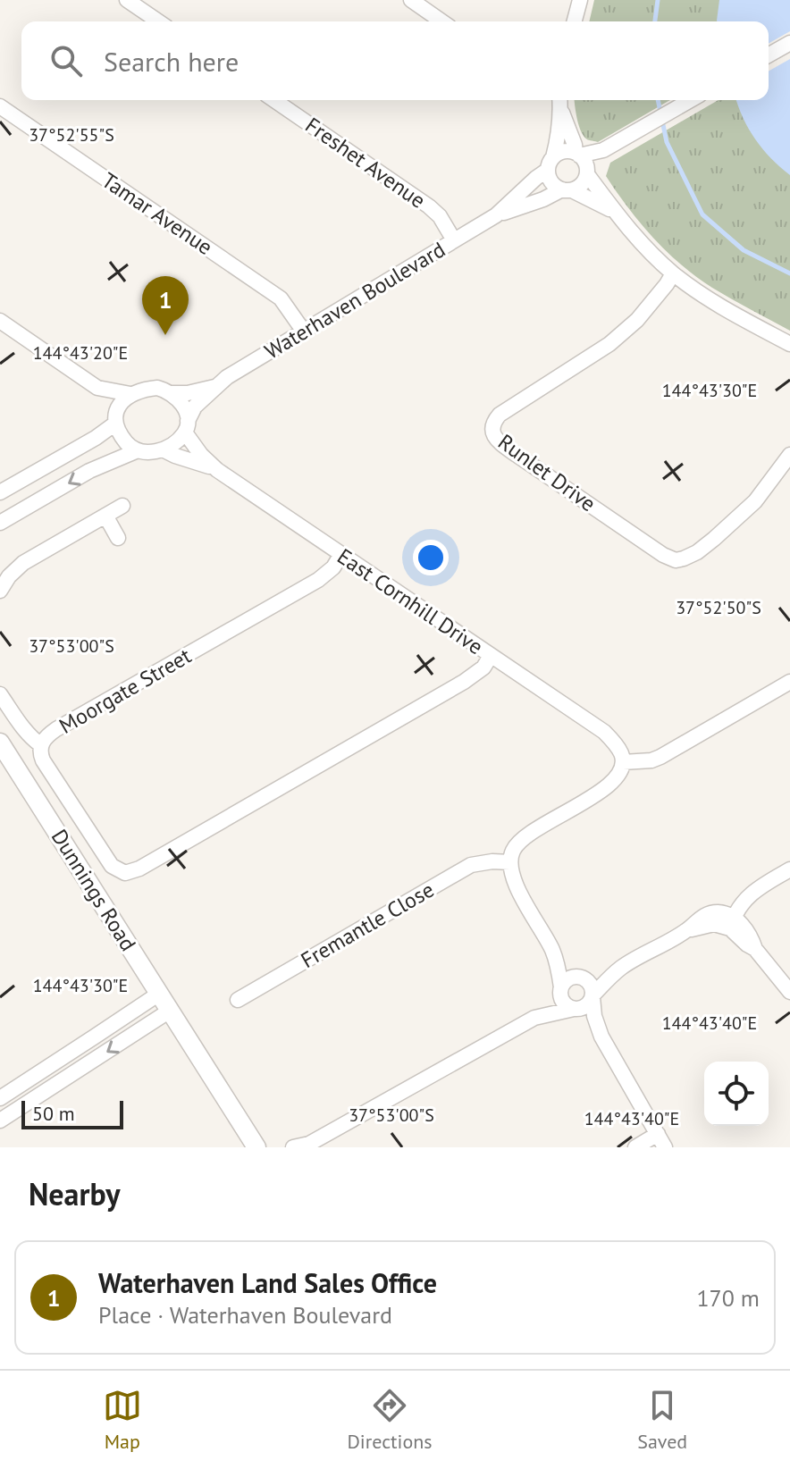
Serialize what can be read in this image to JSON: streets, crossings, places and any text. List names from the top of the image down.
{
  "streets": {
    "street": [
      "Freshet Avenue",
      "Tamar Avenue",
      "Waterhaven Boulevard",
      "Runlet Drive",
      "East Cornhill Drive",
      "Moorgate Street",
      "Dunnings Road",
      "Fremantle Close"
    ]
  },
  "crossings": [
    ["Freshet Avenue", "Waterhaven Boulevard"],
    ["Tamar Avenue", "Waterhaven Boulevard"],
    ["Waterhaven Boulevard", "East Cornhill Drive"],
    ["East Cornhill Drive", "Moorgate Street"]
  ],
  "scale_bar": "50 m",
  "page": {
    "search": "Search here",
    "pins": "1",
    "scale": "50 m",
    "heading": "Nearby",
    "list": [
      {
        "mark": "1",
        "name": "Waterhaven Land Sales Office",
        "note": "Place · Waterhaven Boulevard",
        "value": "170 m"
      }
    ],
    "nav": ["Map", "Directions", "Saved"]
  },
  "coordinates": [
    "37°52'55\"S",
    "144°43'20\"E",
    "144°43'30\"E",
    "37°52'50\"S",
    "37°53'00\"S",
    "144°43'40\"E"
  ]
}
